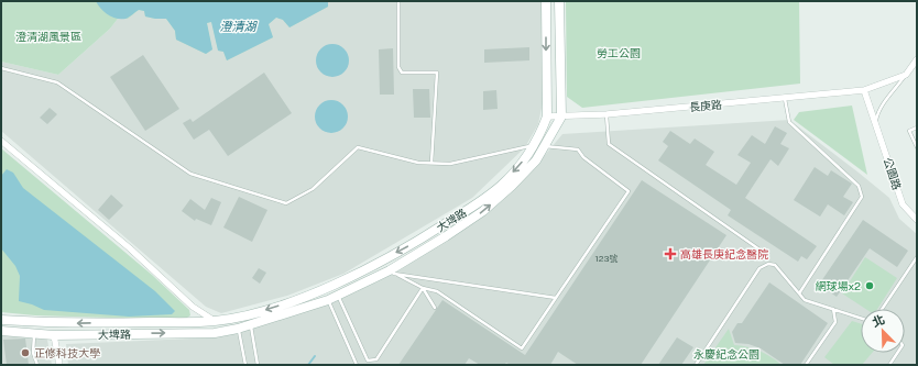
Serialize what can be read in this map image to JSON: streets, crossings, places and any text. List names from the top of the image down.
{
  "streets": {
    "main road": ["大埤路"],
    "street": ["長庚路", "公園路"]
  },
  "crossings": [
    ["長庚路", "公園路"],
    ["長庚路", "大埤路"]
  ],
  "water": ["澄清湖"],
  "parks": ["澄清湖風景區", "勞工公園", "永慶紀念公園"],
  "places": {
    "health": ["高雄長庚紀念醫院"],
    "other": ["網球場x2", "正修科技大學"]
  },
  "house_numbers": ["123號"],
  "north": "top left"
}
